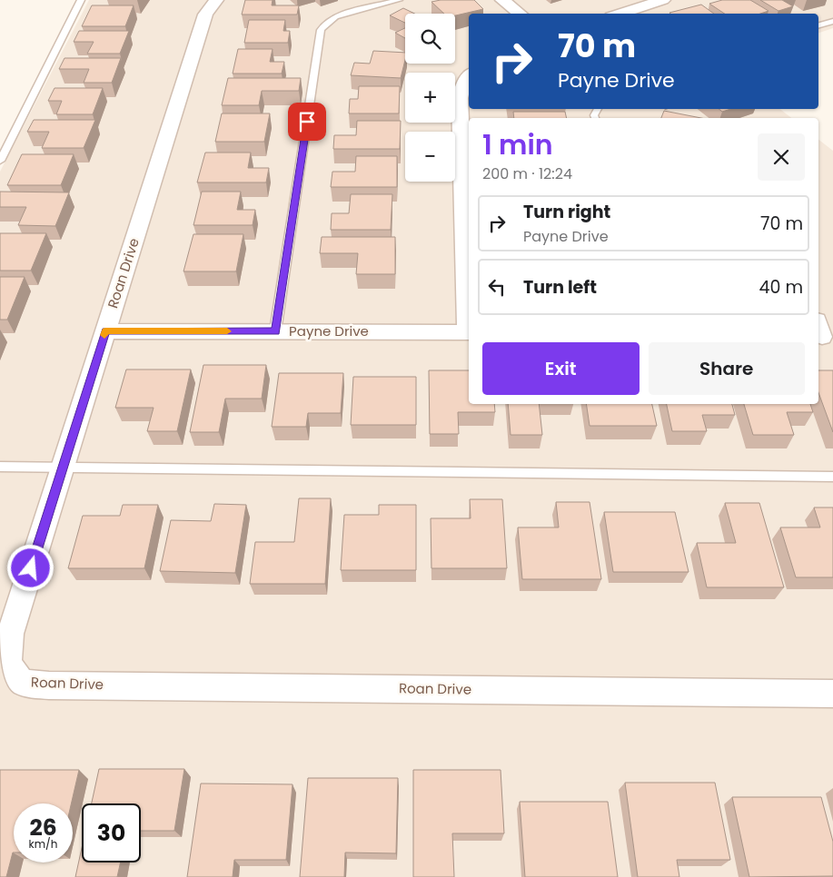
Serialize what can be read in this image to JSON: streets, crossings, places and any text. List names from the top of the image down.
{
  "streets": {
    "street": ["Roan Drive", "Payne Drive"]
  },
  "crossings": [
    ["Roan Drive", "Payne Drive"]
  ],
  "page": {
    "map_buttons": ["+", "−"],
    "turn": ["70 m", "Payne Drive"],
    "heading": ["1 min", "200 m · 12:24"],
    "list": [
      {
        "name": "Turn right",
        "note": "Payne Drive",
        "value": "70 m"
      },
      {
        "name": "Turn left",
        "value": "40 m"
      }
    ],
    "buttons": ["Exit", "Share"],
    "speed": "26 km/h",
    "limit": "30"
  }
}
